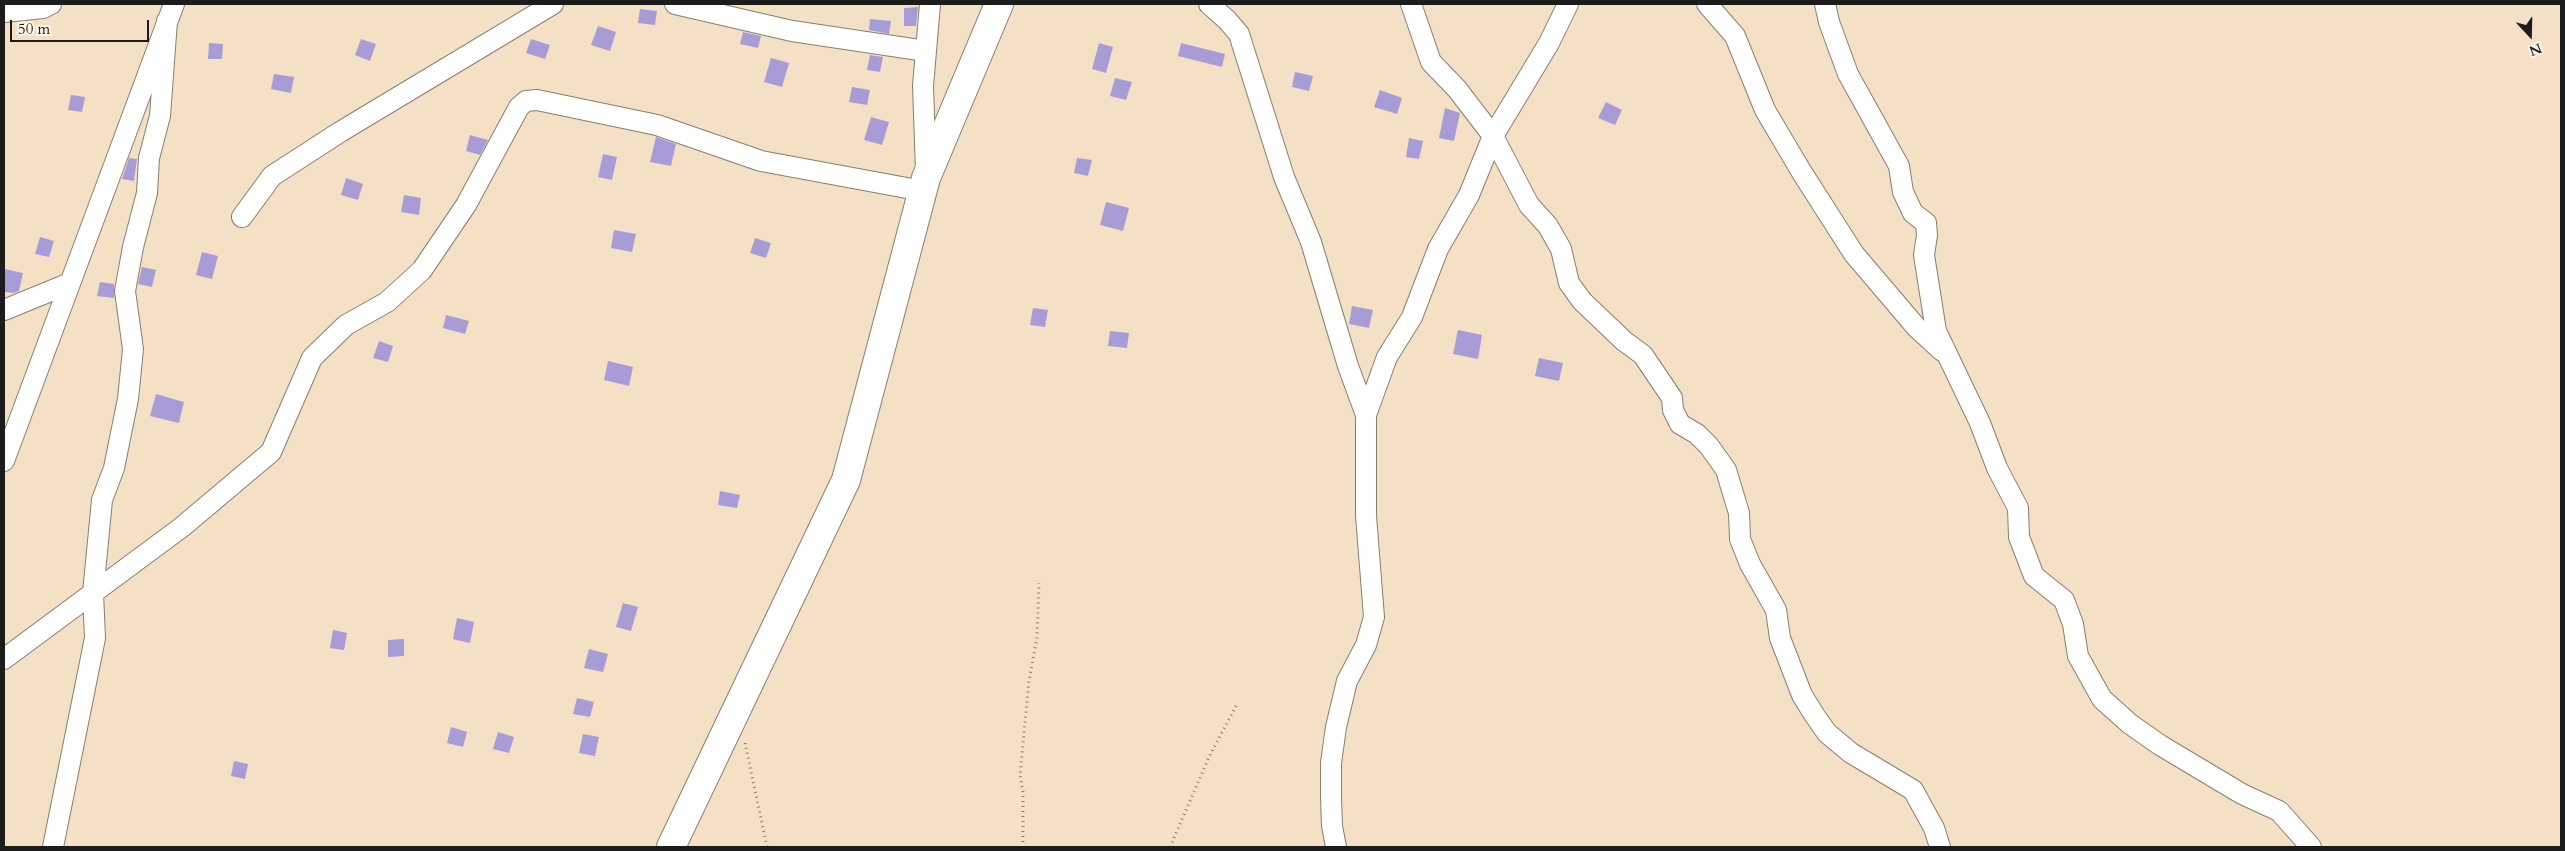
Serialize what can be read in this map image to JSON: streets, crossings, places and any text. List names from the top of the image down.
{
  "scale_bar": "50 m",
  "north": "bottom"
}
